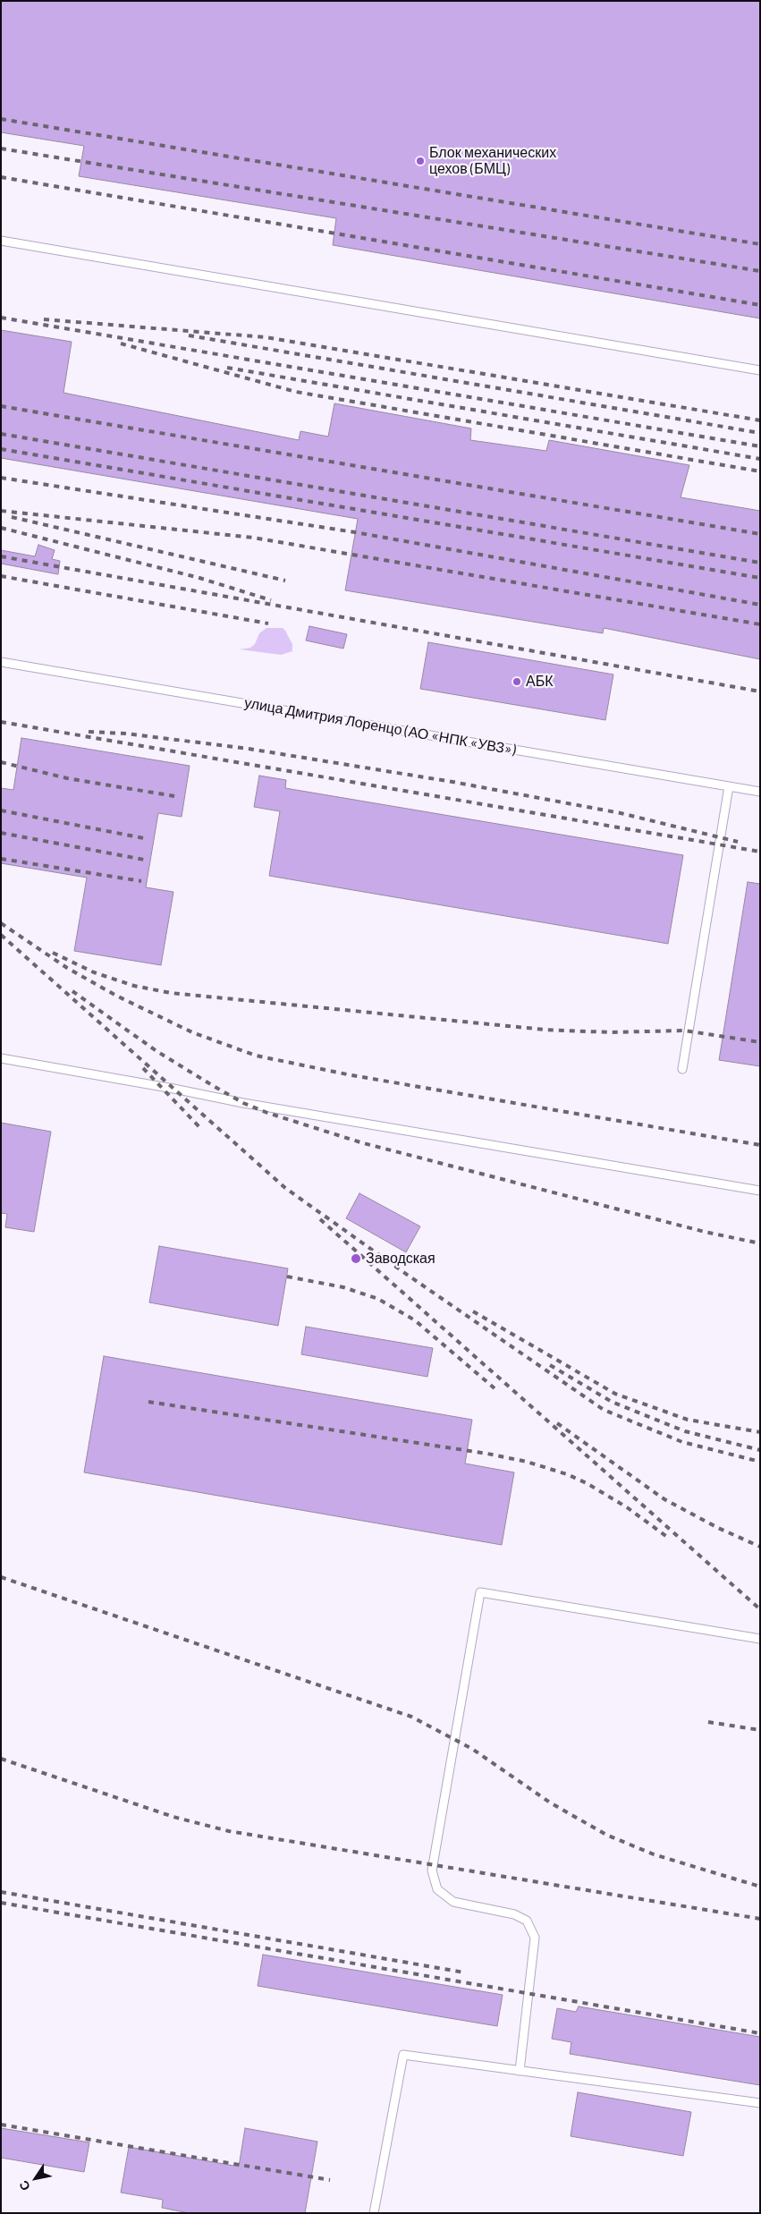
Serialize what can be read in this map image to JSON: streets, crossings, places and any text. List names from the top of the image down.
{
  "streets": {
    "lane": ["улица Дмитрия Лоренцо (АО «НПК «УВЗ»)"]
  },
  "places": ["Блок механических цехов (БМЦ)", "АБК", "Заводская"],
  "north": "bottom left"
}
